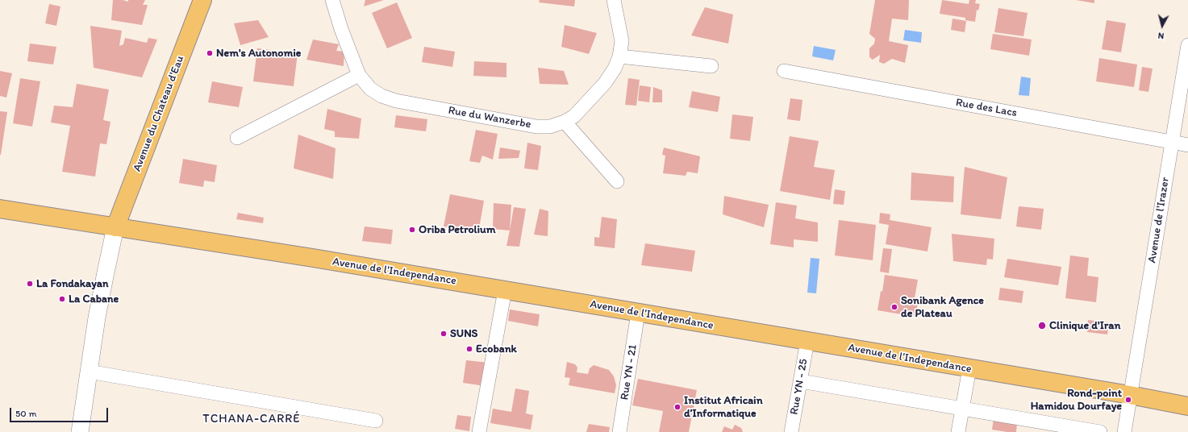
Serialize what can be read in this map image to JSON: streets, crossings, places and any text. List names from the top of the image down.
{
  "streets": {
    "main road": ["Avenue du Chateau d'Eau", "Avenue de l'Independance"],
    "street": [
      "Rue des Lacs",
      "Rue du Wanzerbe",
      "Avenue de l'Irazer",
      "Rue YN - 21",
      "Rue YN - 25"
    ]
  },
  "crossings": [
    ["Rue des Lacs", "Avenue de l'Irazer"],
    ["Avenue du Chateau d'Eau", "Avenue de l'Independance"],
    ["Avenue de l'Irazer", "Avenue de l'Independance"],
    ["Avenue de l'Independance", "Rue YN - 21"],
    ["Avenue de l'Independance", "Rue YN - 25"]
  ],
  "districts": ["TCHANA-CARRÉ"],
  "places": [
    "Nem's Autonomie",
    "Oriba Petrolium",
    "La Fondakayan",
    "La Cabane",
    "Sonibank Agence de Plateau",
    "Clinique d'Iran",
    "SUNS",
    "Ecobank",
    "Rond-point Hamidou Dourfaye",
    "Institut Africain d’Informatique"
  ],
  "scale_bar": "50 m",
  "north": "bottom"
}
